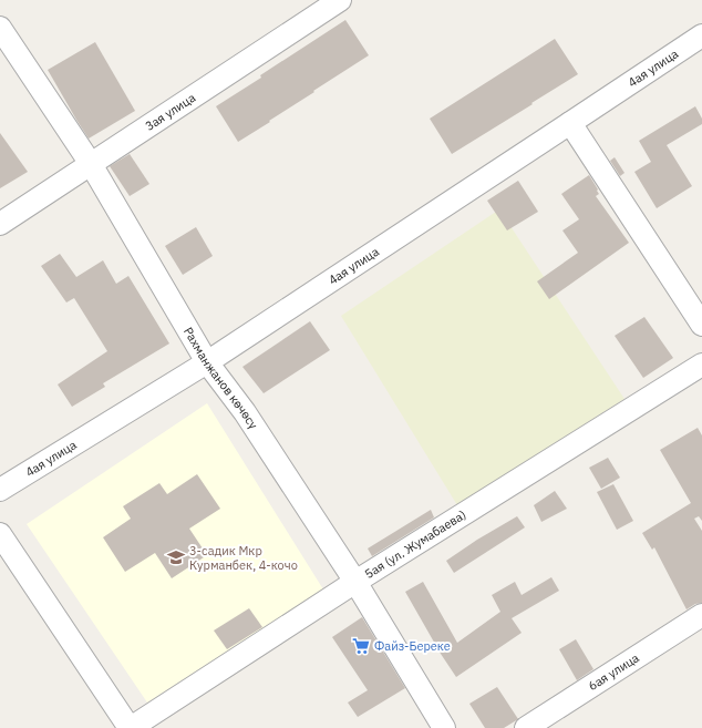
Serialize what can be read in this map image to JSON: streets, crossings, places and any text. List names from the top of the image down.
{
  "streets": {
    "street": [
      "4ая улица",
      "3ая улица",
      "Рахманжанов көчөсү",
      "5ая (ул. Жумабаева)",
      "6ая улица"
    ]
  },
  "crossings": [
    ["4ая улица", "Рахманжанов көчөсү"],
    ["3ая улица", "Рахманжанов көчөсү"],
    ["Рахманжанов көчөсү", "5ая (ул. Жумабаева)"]
  ],
  "places": {
    "school or university": ["3-садик Мкр Курманбек, 4-кочо"],
    "supermarket": ["Файз-Береке"]
  }
}
